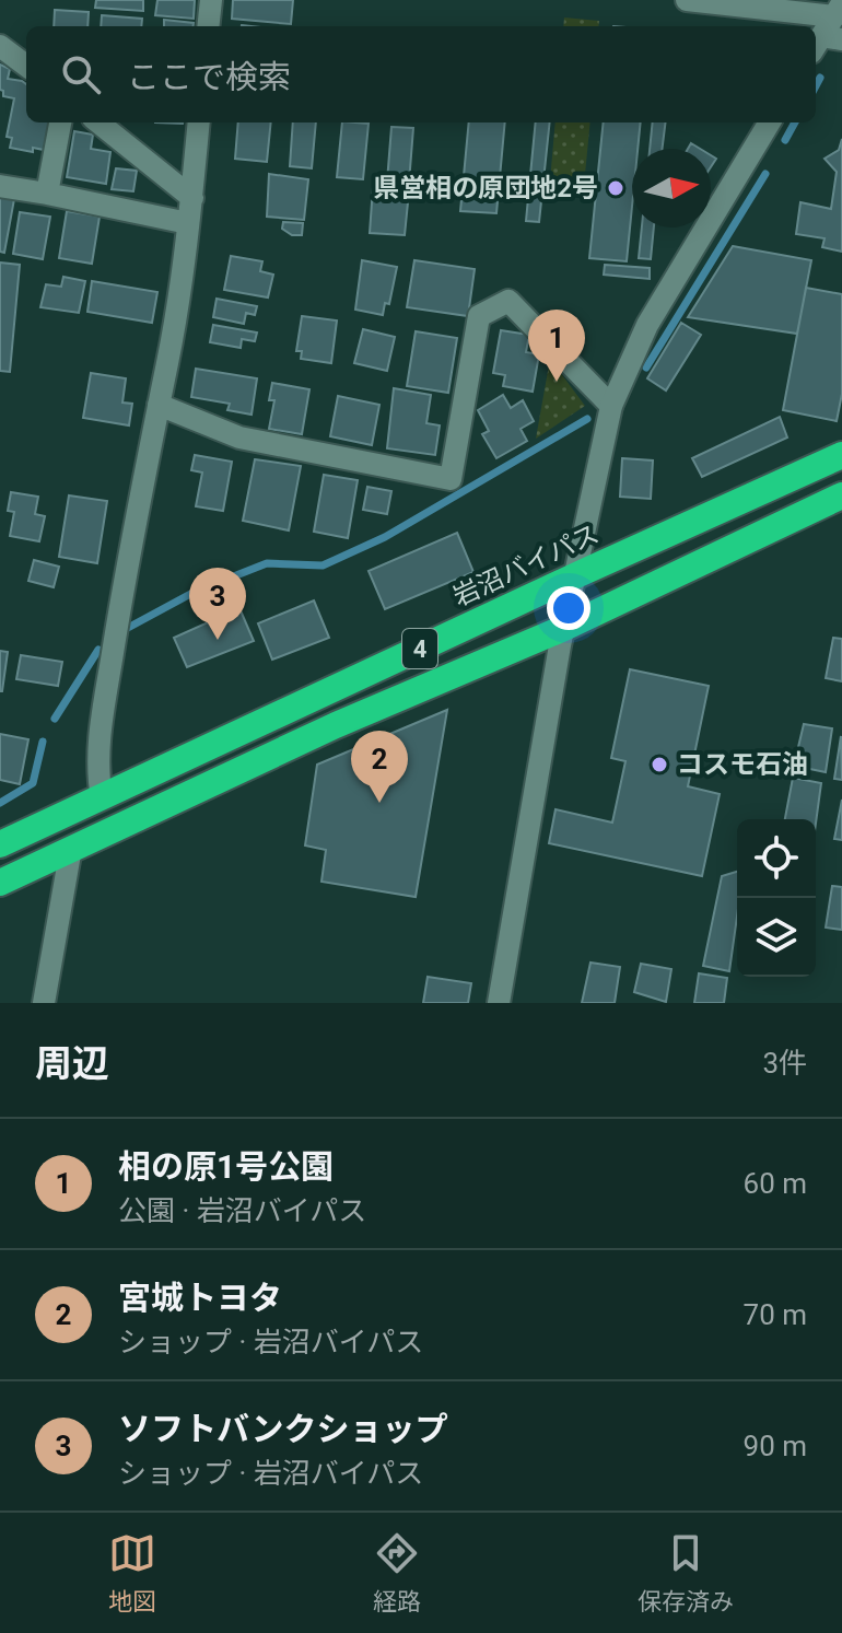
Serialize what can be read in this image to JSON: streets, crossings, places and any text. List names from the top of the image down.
{
  "streets": {
    "highway": ["岩沼バイパス", "4"]
  },
  "places": ["県営相の原団地2号", "コスモ石油"],
  "north": "right",
  "page": {
    "search": "ここで検索",
    "pins": ["1", "3", "2"],
    "heading": ["周辺", "3件"],
    "list": [
      {
        "mark": "1",
        "name": "相の原1号公園",
        "note": "公園 · 岩沼バイパス",
        "value": "60 m"
      },
      {
        "mark": "2",
        "name": "宮城トヨタ",
        "note": "ショップ · 岩沼バイパス",
        "value": "70 m"
      },
      {
        "mark": "3",
        "name": "ソフトバンクショップ",
        "note": "ショップ · 岩沼バイパス",
        "value": "90 m"
      }
    ],
    "nav": ["地図", "経路", "保存済み"]
  }
}
